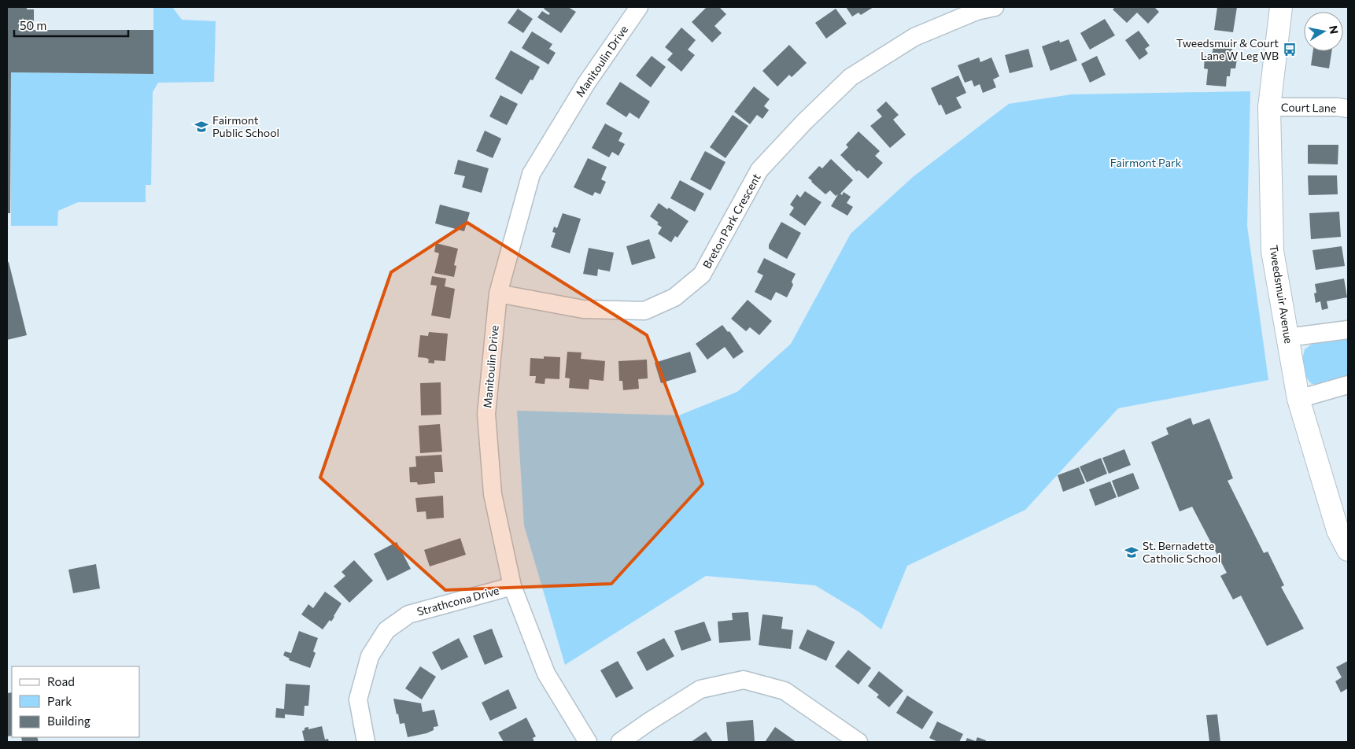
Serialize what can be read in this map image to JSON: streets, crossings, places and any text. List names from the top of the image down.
{
  "streets": {
    "street": [
      "Manitoulin Drive",
      "Court Lane",
      "Breton Park Crescent",
      "Tweedsmuir Avenue",
      "Strathcona Drive"
    ]
  },
  "crossings": [
    ["Manitoulin Drive", "Breton Park Crescent"],
    ["Manitoulin Drive", "Strathcona Drive"],
    ["Court Lane", "Tweedsmuir Avenue"]
  ],
  "parks": ["Fairmont Park"],
  "places": {
    "bus stop": ["Tweedsmuir & Court Lane W Leg WB"],
    "school or university": ["Fairmont Public School", "St. Bernadette Catholic School"]
  },
  "legend": ["Road", "Park", "Building"],
  "scale_bar": "50 m",
  "north": "right"
}
